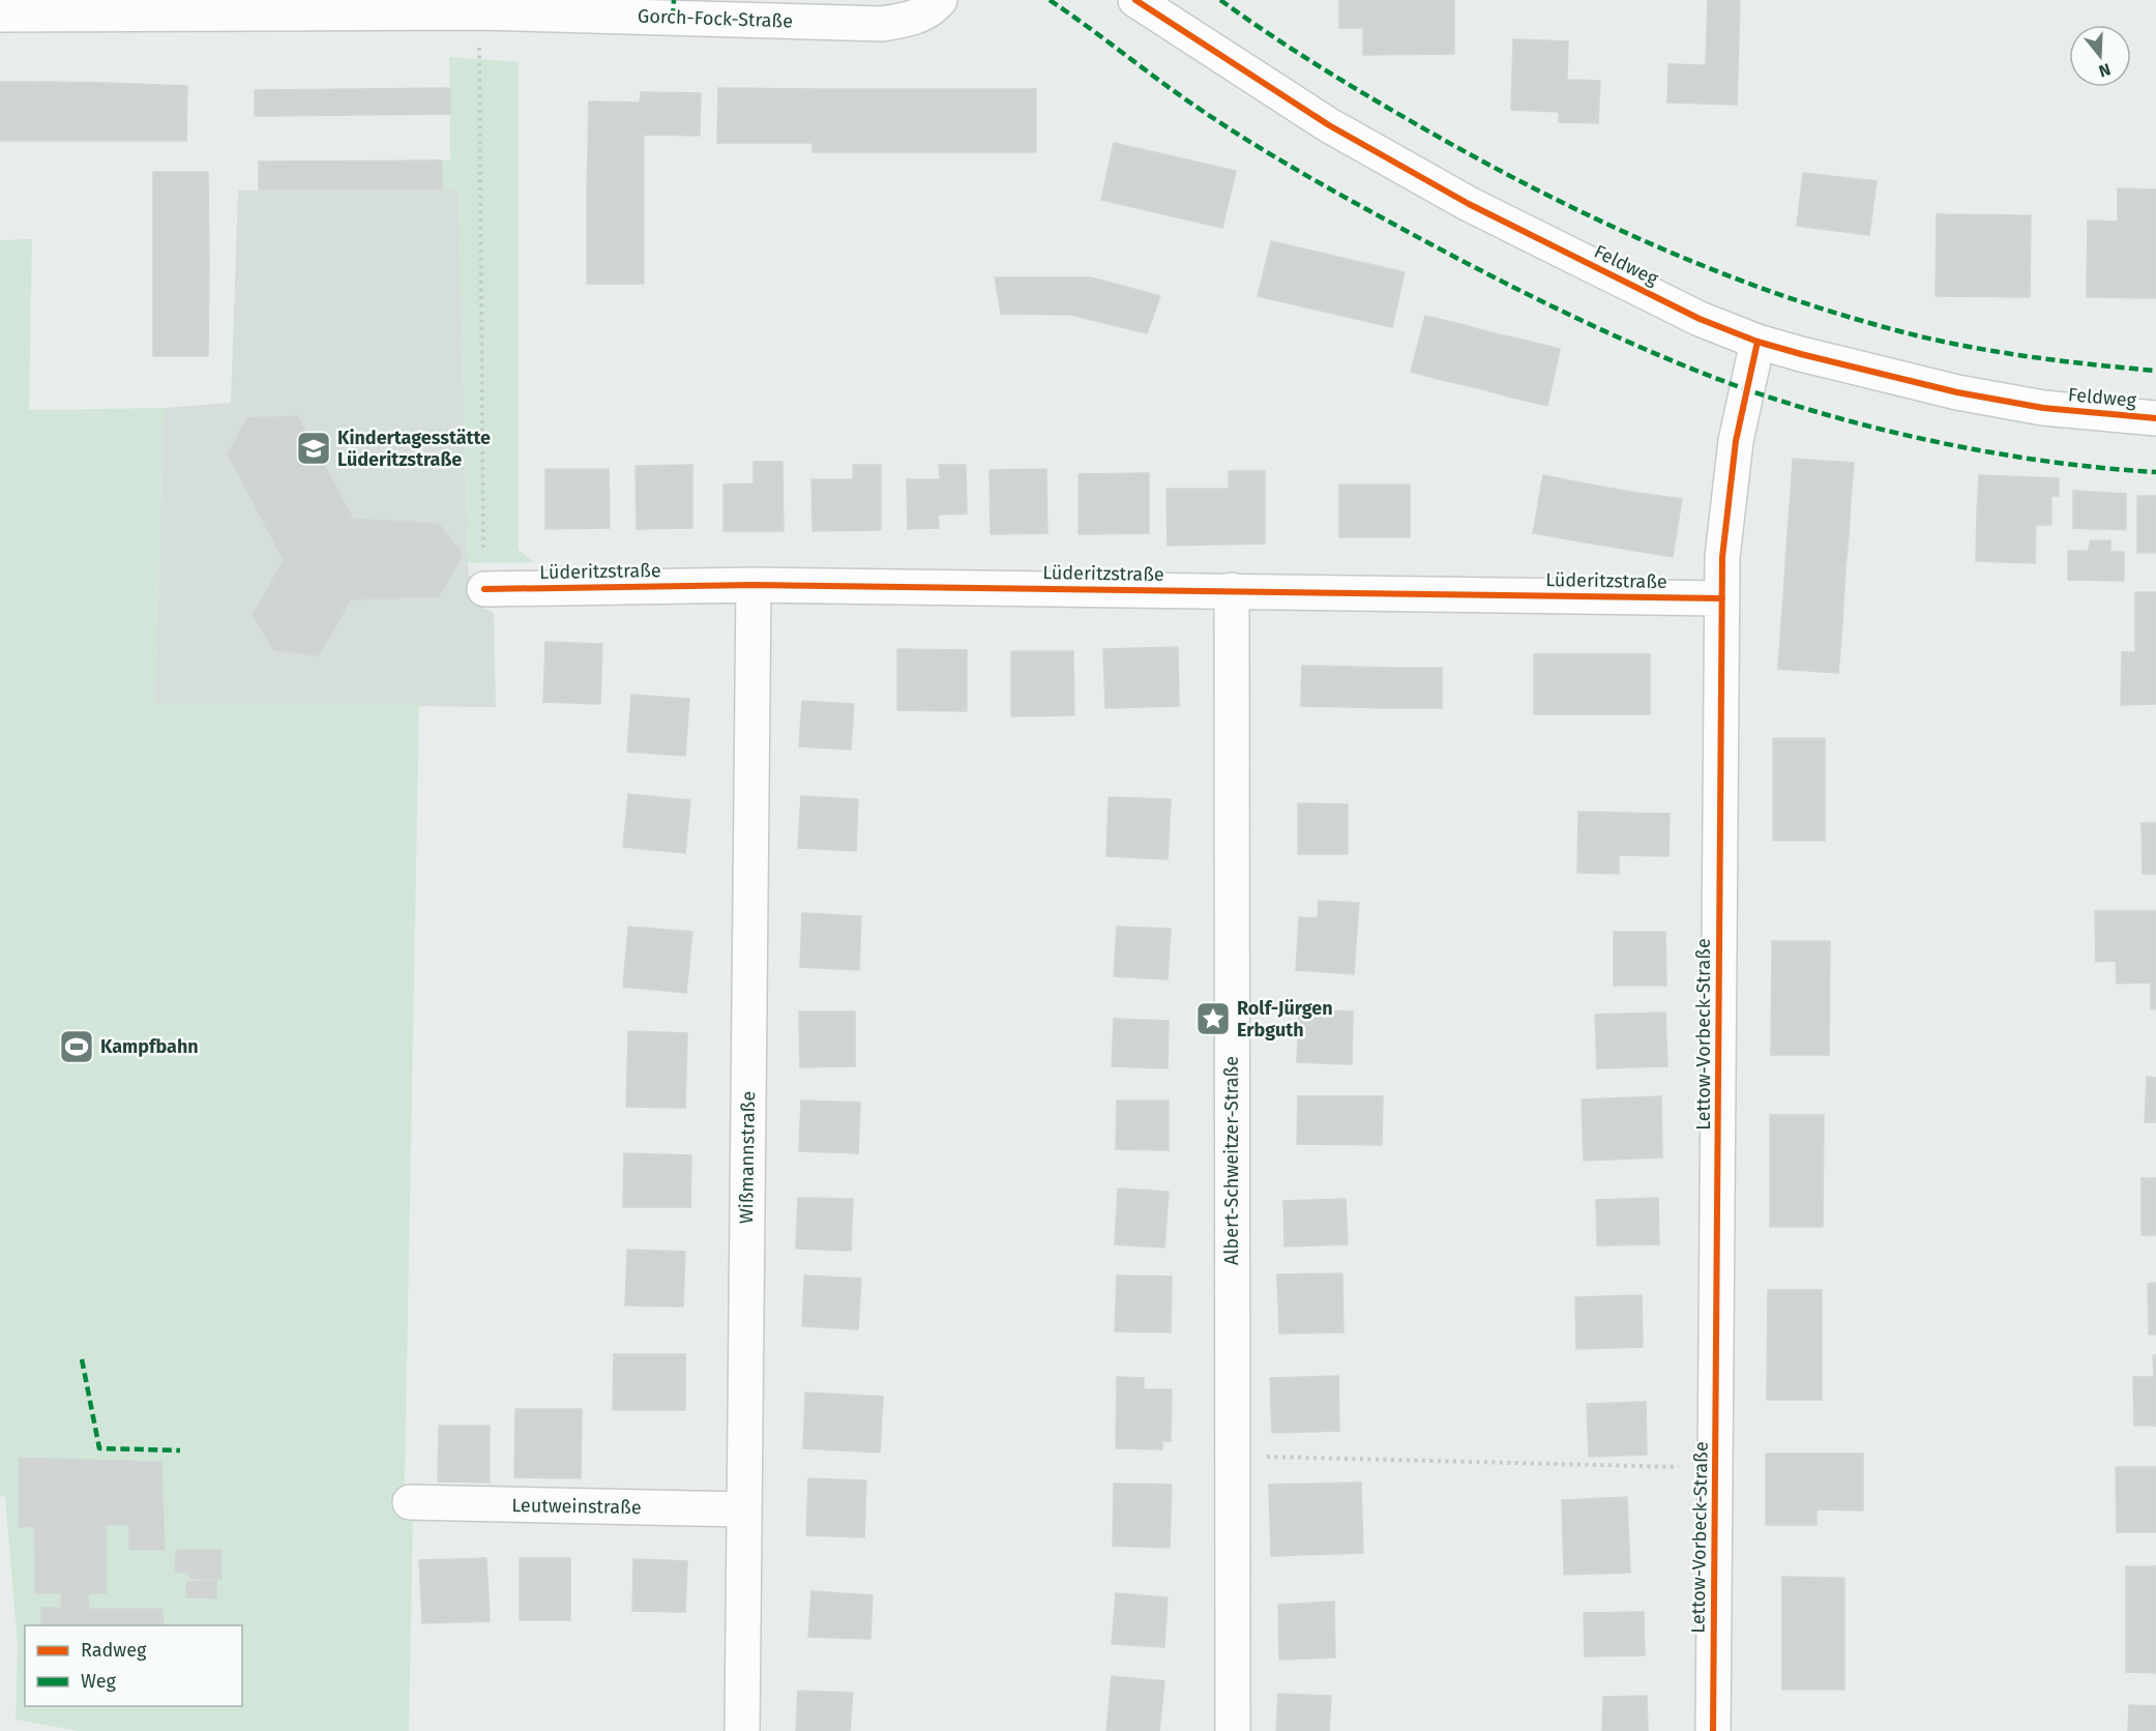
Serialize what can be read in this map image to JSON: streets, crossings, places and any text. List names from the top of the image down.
{
  "streets": {
    "street": [
      "Gorch-Fock-Straße",
      "Feldweg",
      "Lüderitzstraße",
      "Lettow-Vorbeck-Straße",
      "Wißmannstraße",
      "Albert-Schweitzer-Straße",
      "Leutweinstraße"
    ]
  },
  "crossings": [
    ["Feldweg", "Lettow-Vorbeck-Straße"],
    ["Lüderitzstraße", "Lettow-Vorbeck-Straße"],
    ["Lüderitzstraße", "Wißmannstraße"],
    ["Lüderitzstraße", "Albert-Schweitzer-Straße"],
    ["Wißmannstraße", "Leutweinstraße"]
  ],
  "places": {
    "school or university": ["Kindertagesstätte Lüderitzstraße"],
    "place": ["Rolf-Jürgen Erbguth"],
    "sports": ["Kampfbahn"]
  },
  "legend": ["Radweg", "Weg"],
  "north": "bottom"
}
